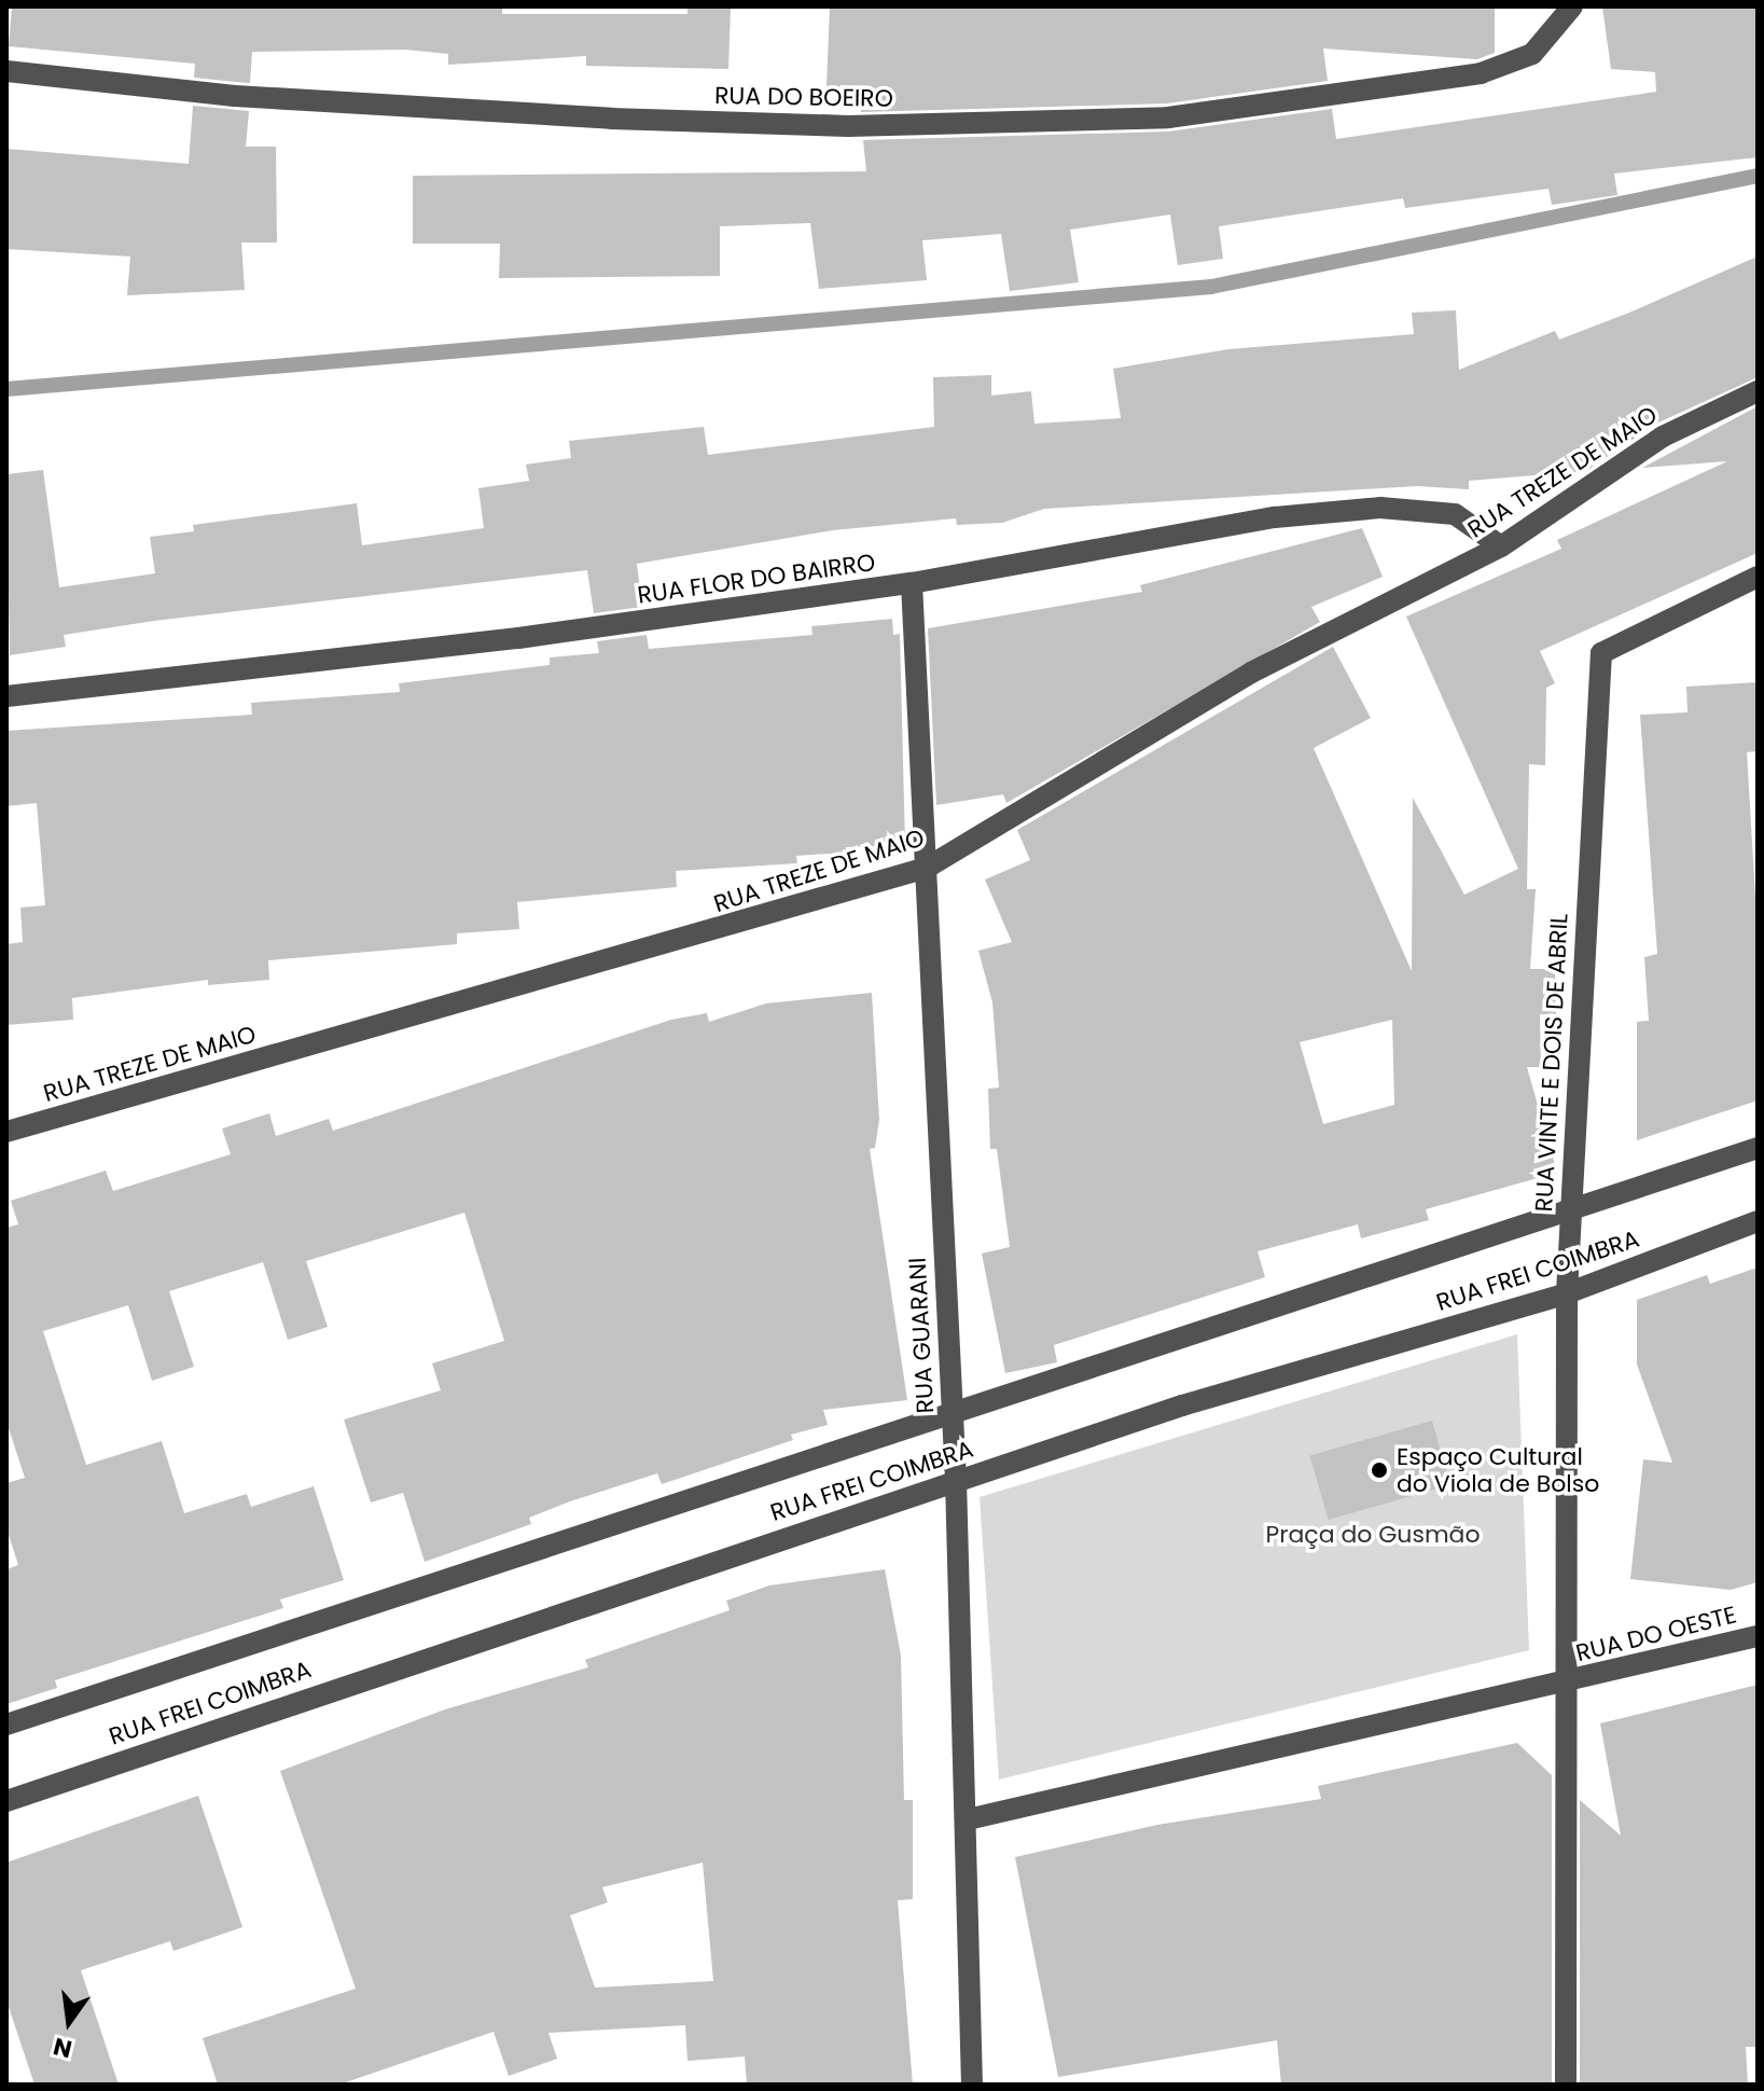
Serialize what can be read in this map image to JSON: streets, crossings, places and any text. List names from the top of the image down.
{
  "streets": {
    "street": [
      "RUA DO BOEIRO",
      "RUA TREZE DE MAIO",
      "RUA FLOR DO BAIRRO",
      "RUA VINTE E DOIS DE ABRIL",
      "RUA FREI COIMBRA",
      "RUA GUARANI",
      "RUA DO OESTE"
    ]
  },
  "crossings": [
    ["RUA TREZE DE MAIO", "RUA FLOR DO BAIRRO"],
    ["RUA TREZE DE MAIO", "RUA GUARANI"],
    ["RUA FLOR DO BAIRRO", "RUA GUARANI"],
    ["RUA VINTE E DOIS DE ABRIL", "RUA FREI COIMBRA"],
    ["RUA VINTE E DOIS DE ABRIL", "RUA DO OESTE"],
    ["RUA FREI COIMBRA", "RUA GUARANI"]
  ],
  "parks": ["Praça do Gusmão"],
  "places": ["Espaço Cultural do Viola de Bolso"],
  "north": "bottom"
}
